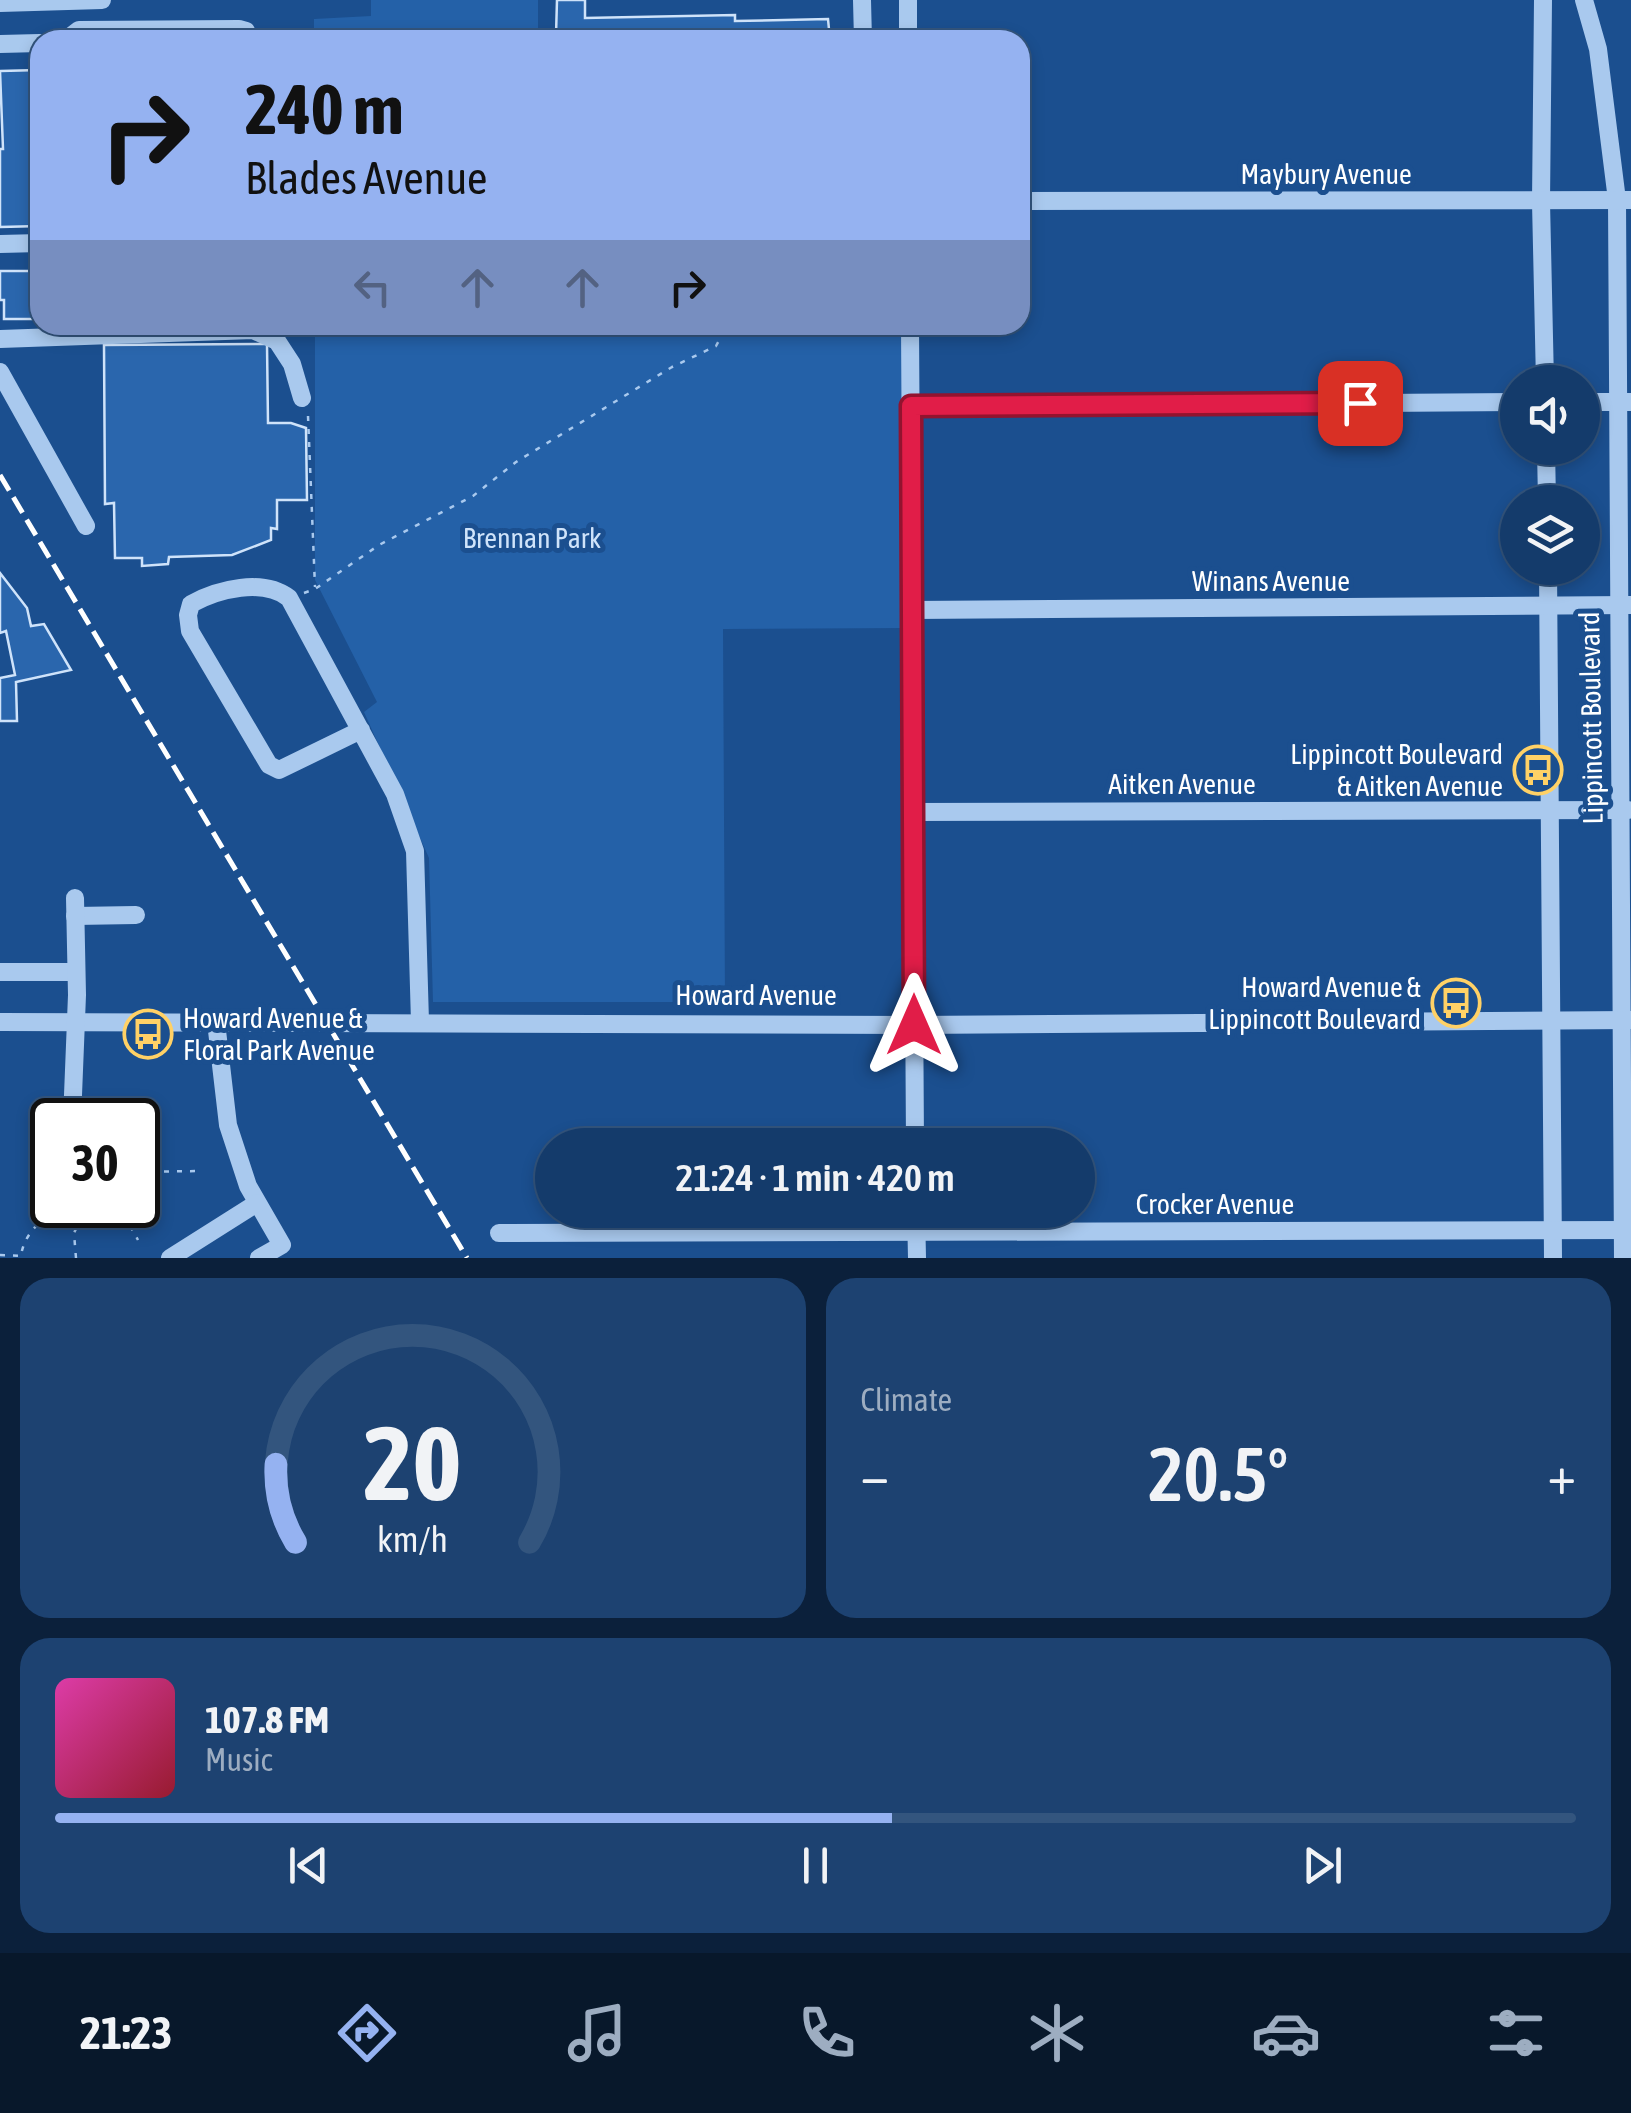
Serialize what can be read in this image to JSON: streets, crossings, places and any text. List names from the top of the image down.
{
  "streets": {
    "street": [
      "Maybury Avenue",
      "Winans Avenue",
      "Lippincott Boulevard",
      "Aitken Avenue",
      "Howard Avenue",
      "Crocker Avenue"
    ]
  },
  "crossings": [
    ["Maybury Avenue", "Lippincott Boulevard"],
    ["Winans Avenue", "Lippincott Boulevard"],
    ["Lippincott Boulevard", "Aitken Avenue"],
    ["Lippincott Boulevard", "Howard Avenue"],
    ["Lippincott Boulevard", "Crocker Avenue"]
  ],
  "parks": ["Brennan Park"],
  "places": {
    "bus stop": ["Lippincott Boulevard & Aitken Avenue", "Howard Avenue & Lippincott Boulevard", "Howard Avenue & Floral Park Avenue"]
  },
  "page": {
    "turn": ["240 m", "Blades Avenue"],
    "limit": "30",
    "trip": "21:24 · 1 min · 420 m",
    "tile": "Climate",
    "heat": ["−", "20.5°", "+"],
    "song": ["107.8 FM", "Music"],
    "tabs": "21:23",
    "gauge": ["20", "km/h"]
  }
}
